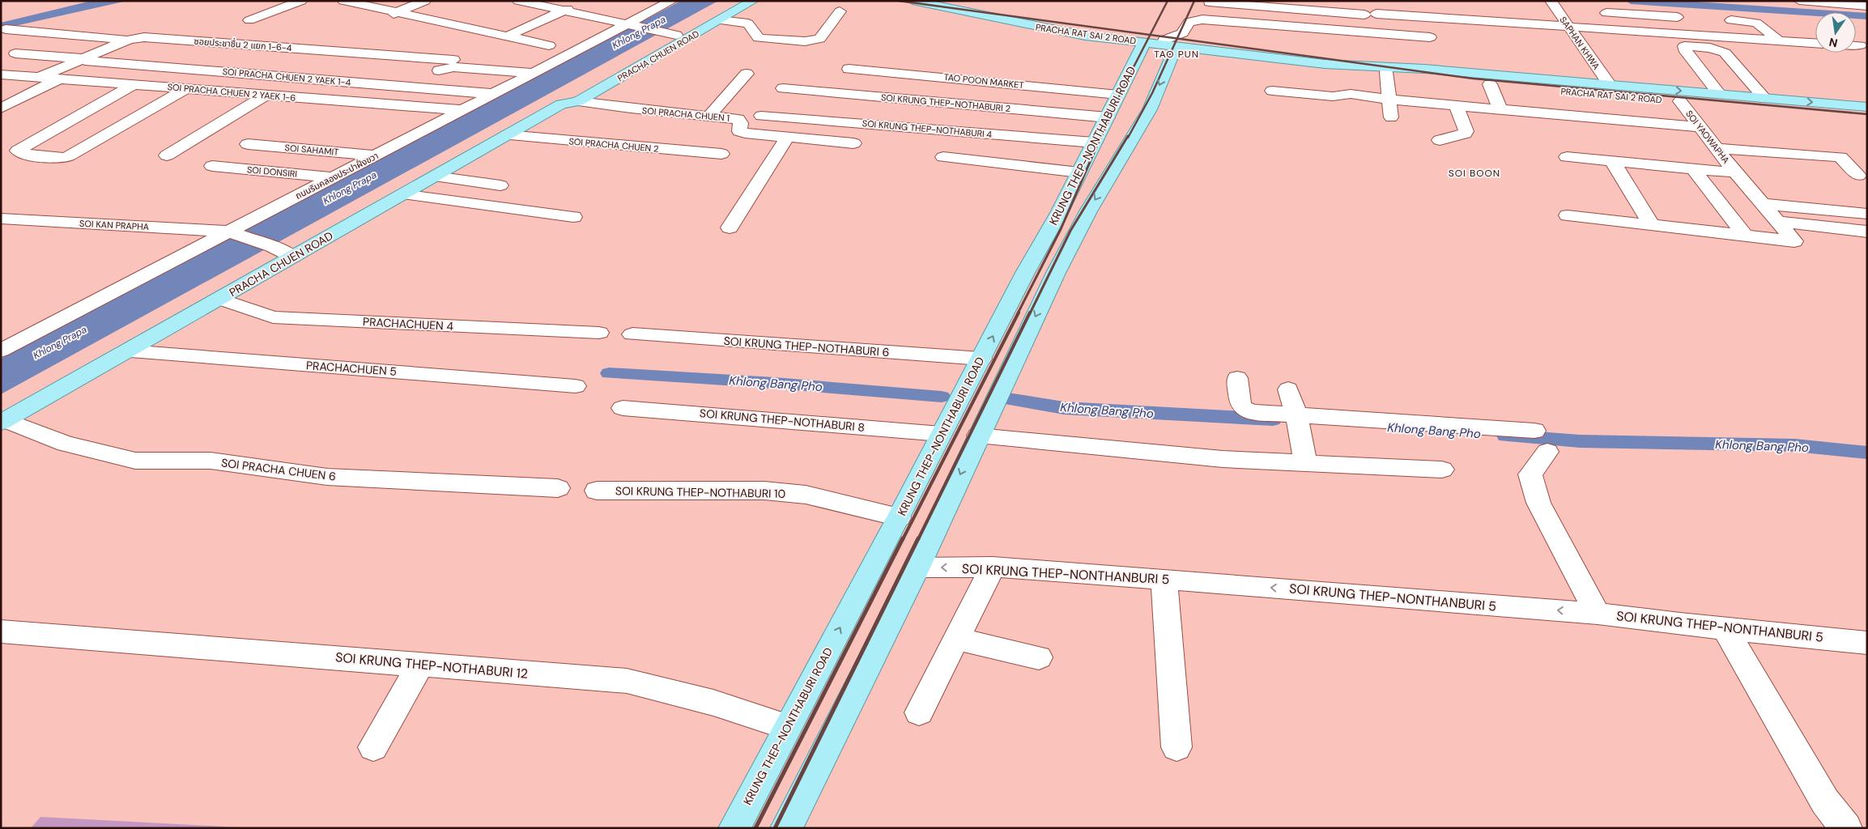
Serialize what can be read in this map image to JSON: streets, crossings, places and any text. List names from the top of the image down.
{
  "streets": {
    "main road": ["PRACHA RAT SAI 2 ROAD", "PRACHA CHUEN ROAD", "KRUNG THEP-NONTHABURI ROAD"],
    "street": [
      "SAPHAN KHWA",
      "ซอยประชาชื่น 2 แยก 1-6-4",
      "SOI PRACHA CHUEN 2 YAEK 1-4",
      "TAO POON MARKET",
      "SOI PRACHA CHUEN 2 YAEK 1-6",
      "SOI KRUNG THEP-NOTHABURI 2",
      "SOI PRACHA CHUEN 1",
      "SOI KRUNG THEP-NOTHABURI 4",
      "SOI YAOWAPHA",
      "SOI PRACHA CHUEN 2",
      "SOI SAHAMIT",
      "SOI DONSIRI",
      "ถนนริมคลองประปาฝั่งขวา",
      "SOI KAN PRAPHA",
      "PRACHACHUEN 4",
      "SOI KRUNG THEP-NOTHABURI 6",
      "PRACHACHUEN 5",
      "SOI KRUNG THEP-NOTHABURI 8",
      "SOI PRACHA CHUEN 6",
      "SOI KRUNG THEP-NOTHABURI 10",
      "SOI KRUNG THEP-NONTHANBURI 5",
      "SOI KRUNG THEP-NOTHABURI 12"
    ]
  },
  "crossings": [
    ["PRACHA RAT SAI 2 ROAD", "SAPHAN KHWA"],
    ["PRACHA RAT SAI 2 ROAD", "SOI YAOWAPHA"],
    ["PRACHA RAT SAI 2 ROAD", "KRUNG THEP-NONTHABURI ROAD"],
    ["ซอยประชาชื่น 2 แยก 1-6-4", "SOI PRACHA CHUEN 2 YAEK 1-4"],
    ["ซอยประชาชื่น 2 แยก 1-6-4", "SOI PRACHA CHUEN 2 YAEK 1-6"],
    ["PRACHA CHUEN ROAD", "SOI PRACHA CHUEN 1"],
    ["PRACHA CHUEN ROAD", "SOI PRACHA CHUEN 2"],
    ["PRACHA CHUEN ROAD", "SOI KAN PRAPHA"],
    ["PRACHA CHUEN ROAD", "PRACHACHUEN 4"],
    ["PRACHA CHUEN ROAD", "PRACHACHUEN 5"],
    ["PRACHA CHUEN ROAD", "SOI PRACHA CHUEN 6"],
    ["SOI PRACHA CHUEN 2 YAEK 1-4", "ถนนริมคลองประปาฝั่งขวา"],
    ["TAO POON MARKET", "KRUNG THEP-NONTHABURI ROAD"],
    ["SOI PRACHA CHUEN 2 YAEK 1-6", "ถนนริมคลองประปาฝั่งขวา"],
    ["SOI KRUNG THEP-NOTHABURI 2", "KRUNG THEP-NONTHABURI ROAD"],
    ["SOI PRACHA CHUEN 1", "SOI KRUNG THEP-NOTHABURI 4"],
    ["SOI KRUNG THEP-NOTHABURI 4", "KRUNG THEP-NONTHABURI ROAD"],
    ["KRUNG THEP-NONTHABURI ROAD", "SOI KRUNG THEP-NOTHABURI 6"],
    ["KRUNG THEP-NONTHABURI ROAD", "SOI KRUNG THEP-NOTHABURI 8"],
    ["KRUNG THEP-NONTHABURI ROAD", "SOI KRUNG THEP-NOTHABURI 10"],
    ["KRUNG THEP-NONTHABURI ROAD", "SOI KRUNG THEP-NOTHABURI 12"],
    ["SOI SAHAMIT", "ถนนริมคลองประปาฝั่งขวา"],
    ["SOI DONSIRI", "ถนนริมคลองประปาฝั่งขวา"],
    ["ถนนริมคลองประปาฝั่งขวา", "SOI KAN PRAPHA"]
  ],
  "districts": ["TAO PUN", "SOI BOON"],
  "water": ["Khlong Prapa", "Khlong Bang Pho"],
  "north": "bottom"
}
